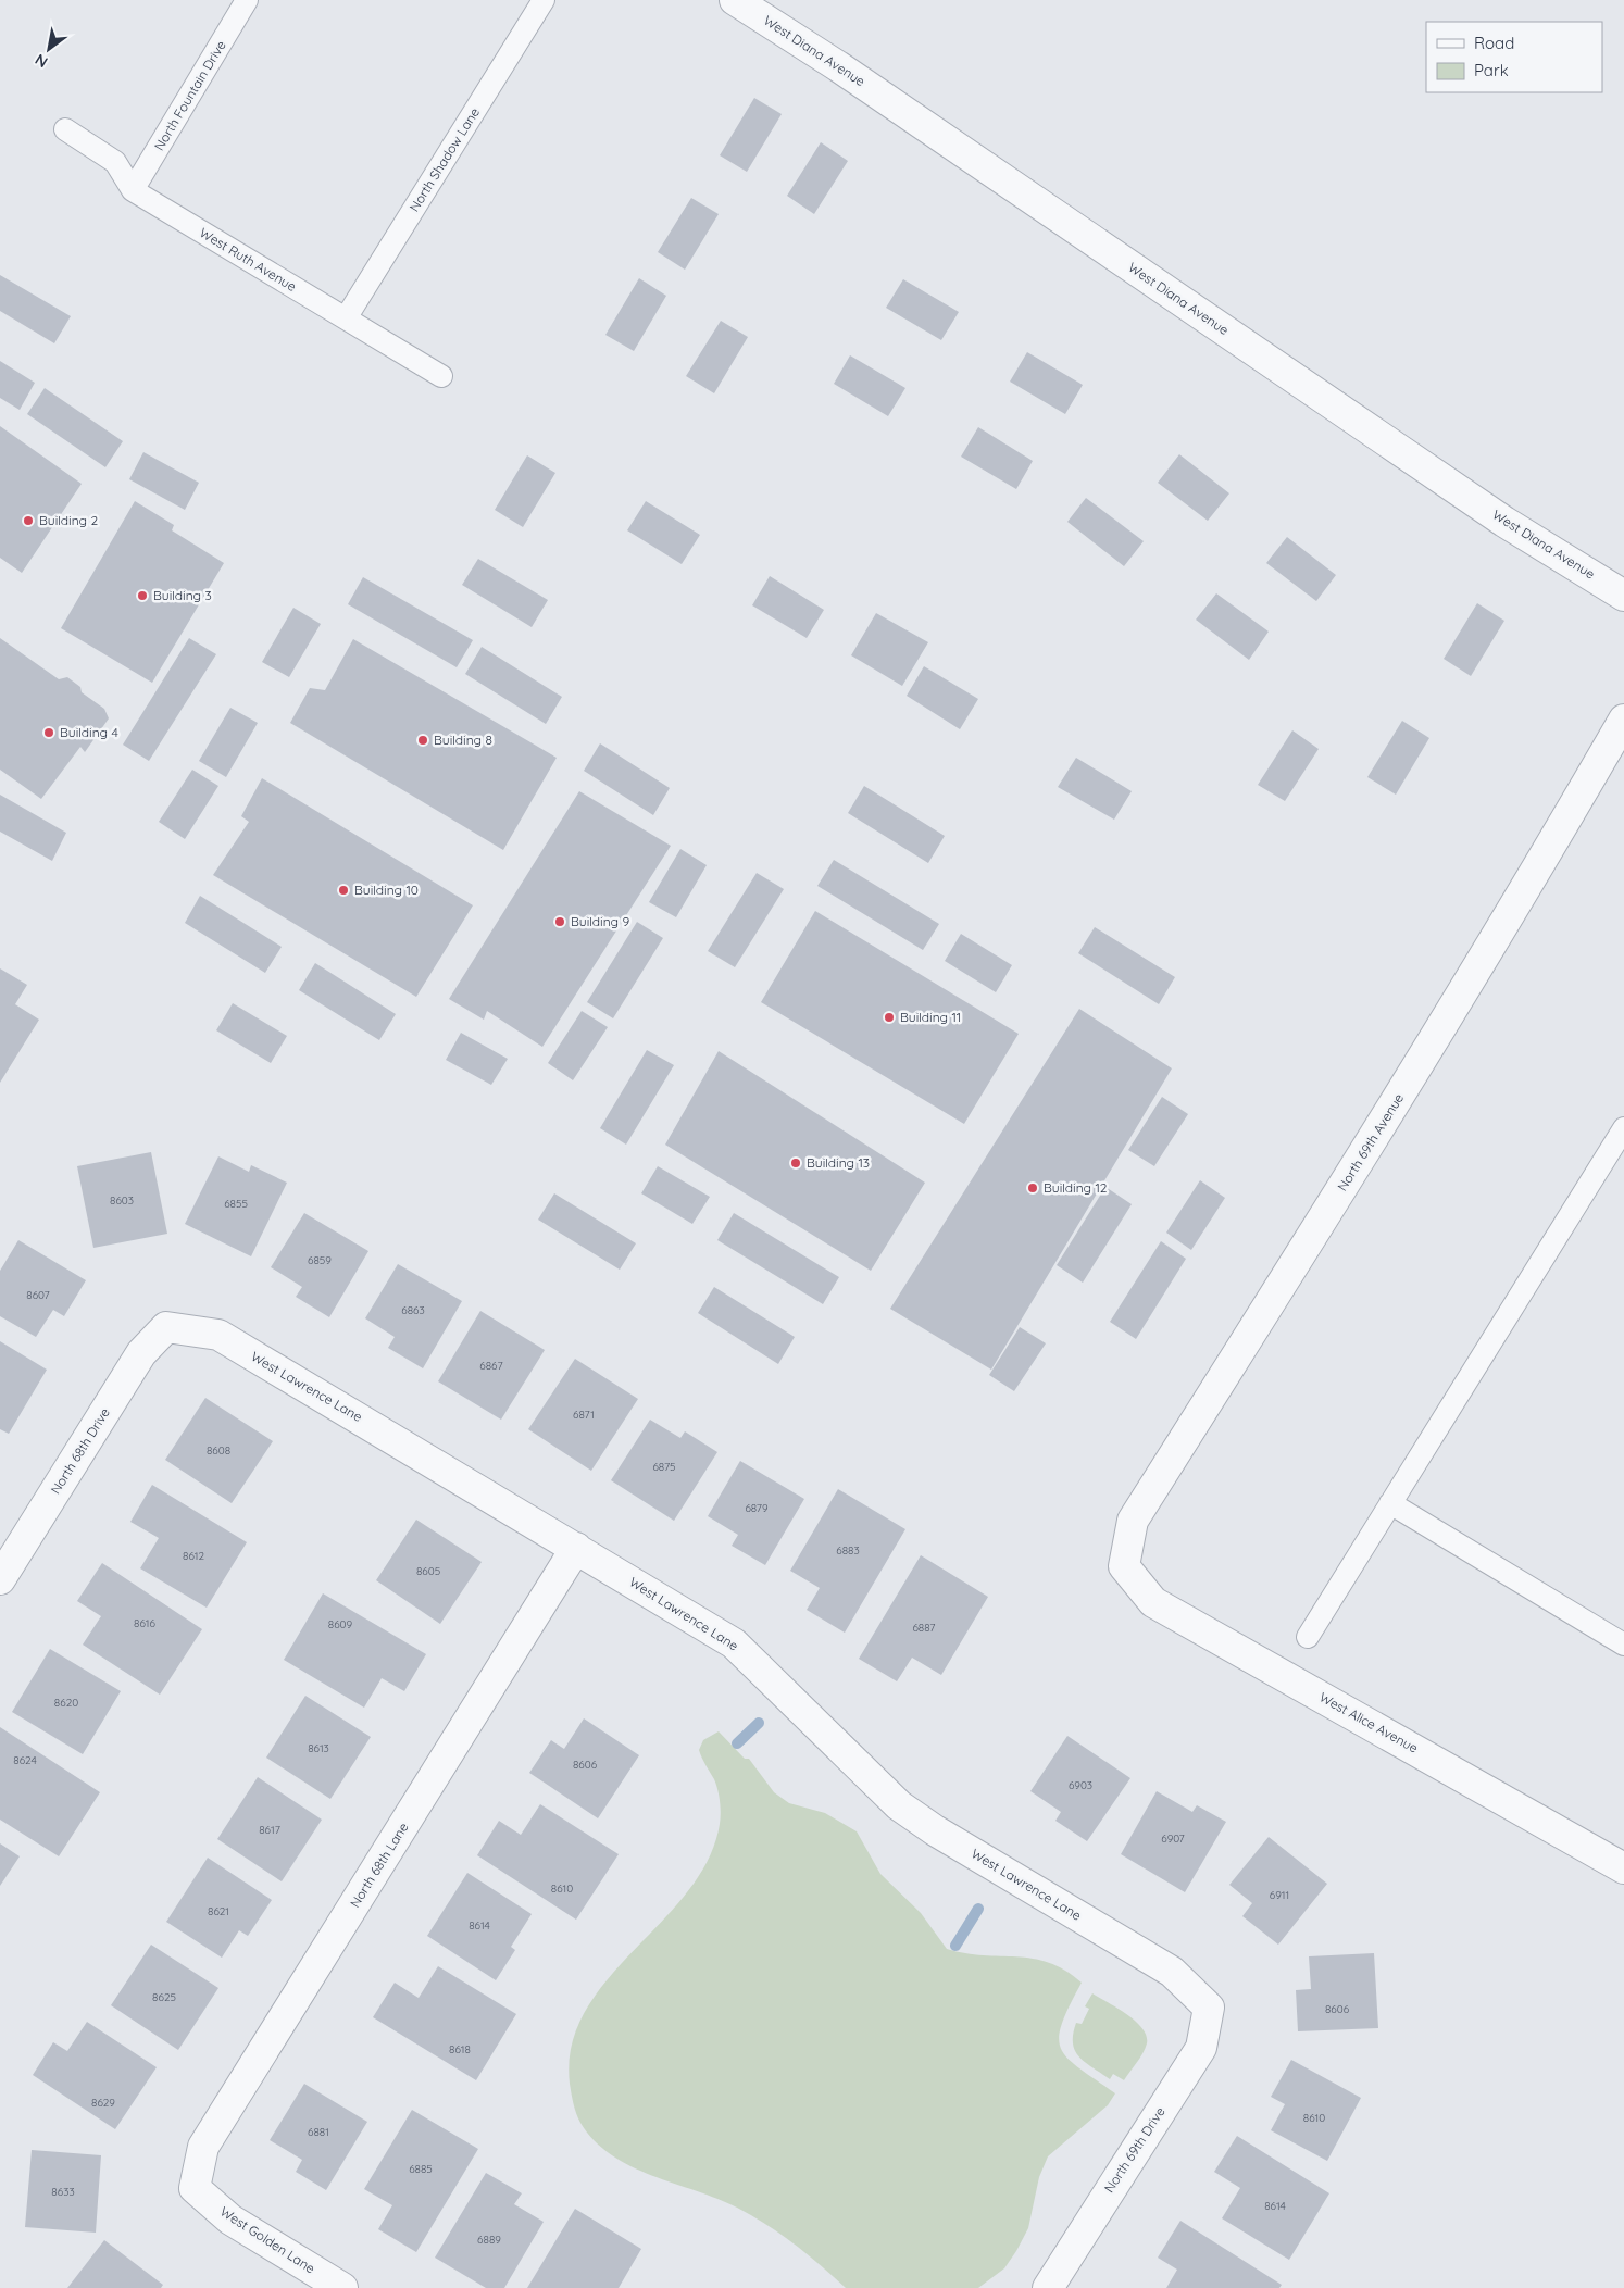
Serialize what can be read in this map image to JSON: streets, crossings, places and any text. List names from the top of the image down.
{
  "streets": {
    "street": [
      "West Diana Avenue",
      "North 69th Avenue",
      "West Lawrence Lane",
      "North 68th Drive",
      "West Alice Avenue",
      "North 68th Lane",
      "North 69th Drive",
      "West Golden Lane"
    ],
    "lane": ["North Fountain Drive", "North Shadow Lane", "West Ruth Avenue"]
  },
  "crossings": [
    ["North Fountain Drive", "West Ruth Avenue"],
    ["North Shadow Lane", "West Ruth Avenue"],
    ["North 69th Avenue", "West Alice Avenue"],
    ["West Lawrence Lane", "North 68th Drive"],
    ["West Lawrence Lane", "North 68th Lane"],
    ["West Lawrence Lane", "North 69th Drive"],
    ["North 68th Lane", "West Golden Lane"]
  ],
  "places": [
    "Building 2",
    "Building 3",
    "Building 4",
    "Building 8",
    "Building 10",
    "Building 9",
    "Building 11",
    "Building 13",
    "Building 12"
  ],
  "house_numbers": [
    "8603",
    "6855",
    "6859",
    "8607",
    "6863",
    "6867",
    "6871",
    "8608",
    "6875",
    "6879",
    "6883",
    "8612",
    "8605",
    "8616",
    "8609",
    "6887",
    "8620",
    "8613",
    "8624",
    "8606",
    "6903",
    "8617",
    "6907",
    "8610",
    "6911",
    "8621",
    "8614",
    "8625",
    "8606",
    "8618",
    "8629",
    "8610",
    "6881",
    "6885",
    "8633",
    "8614",
    "6889"
  ],
  "legend": ["Road", "Park"],
  "north": "bottom left"
}
